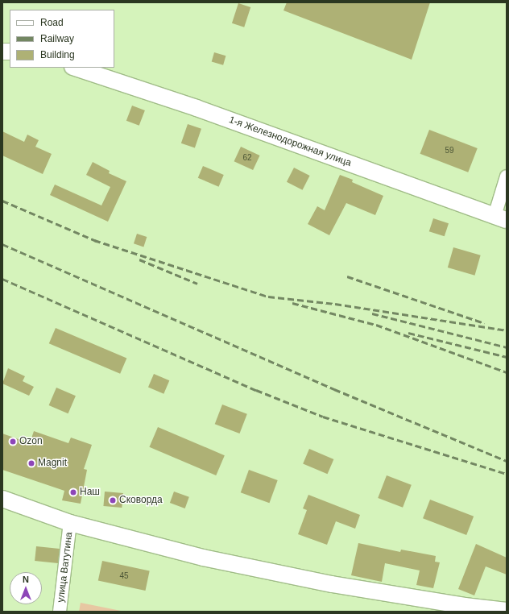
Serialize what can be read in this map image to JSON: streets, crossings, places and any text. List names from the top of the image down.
{
  "streets": {
    "main road": ["1-я Железнодорожная улица"],
    "street": ["улица Ватутина"]
  },
  "places": [
    "Ozon",
    "Magnit",
    "Наш",
    "Сковорда"
  ],
  "house_numbers": ["59", "62", "45"],
  "legend": ["Road", "Railway", "Building"],
  "north": "top"
}
